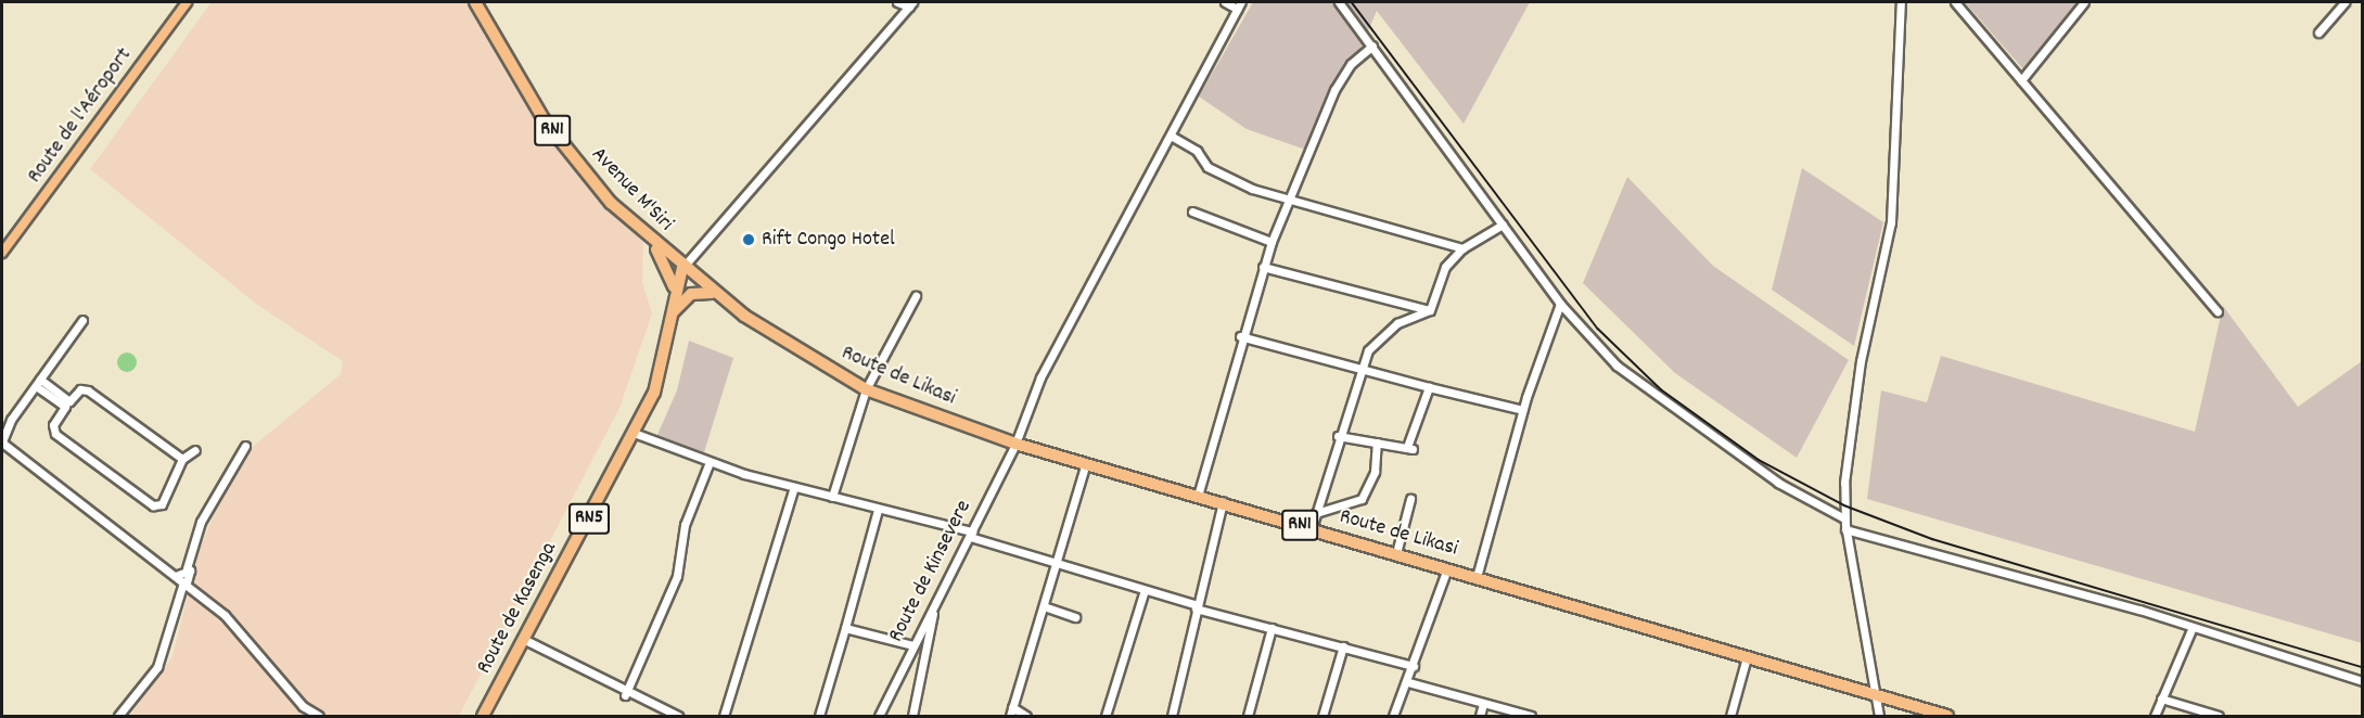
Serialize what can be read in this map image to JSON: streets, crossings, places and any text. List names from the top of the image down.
{
  "streets": {
    "highway": [
      "RN1",
      "Avenue M'Siri",
      "Route de Likasi",
      "RN5",
      "Route de Kasenga"
    ],
    "main road": ["Route de l'Aéroport"],
    "street": ["Route de Kinsevere"]
  },
  "crossings": [
    ["Avenue M'Siri", "Route de Likasi"],
    ["Avenue M'Siri", "Route de Kasenga"],
    ["Route de Likasi", "Route de Kinsevere"],
    ["Route de Likasi", "Route de Kasenga"]
  ],
  "places": ["Rift Congo Hotel"]
}
